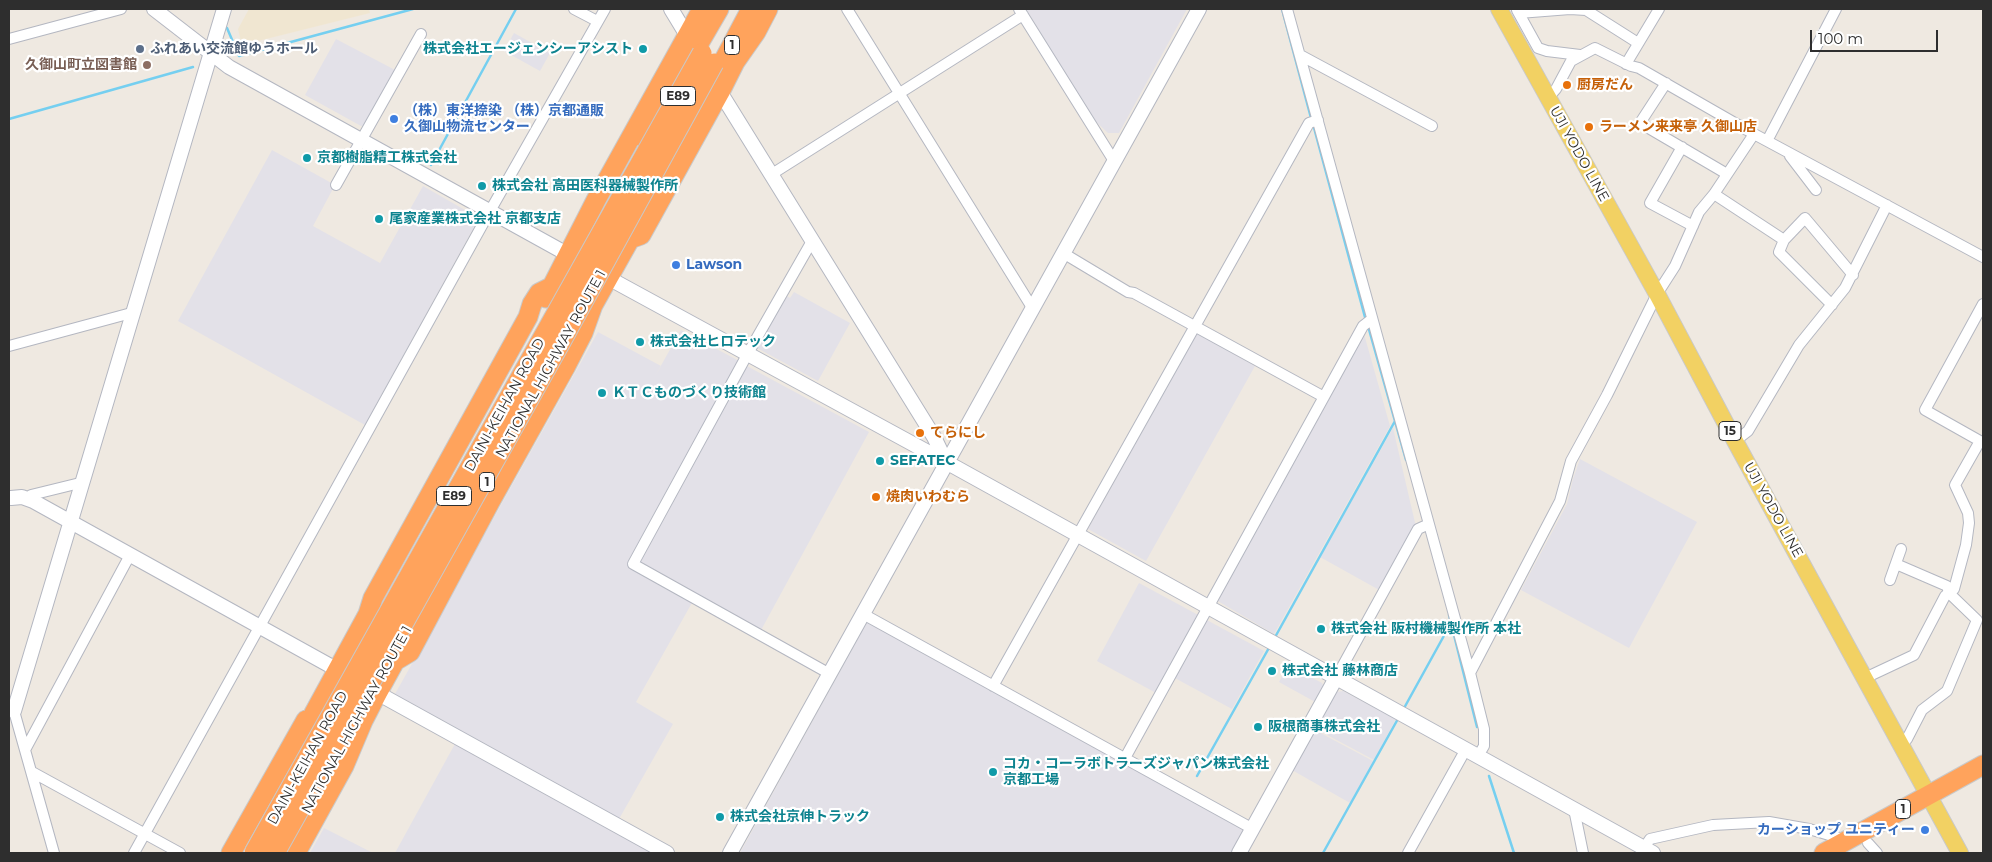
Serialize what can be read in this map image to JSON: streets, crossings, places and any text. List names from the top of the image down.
{
  "streets": {
    "highway": [
      "1",
      "E89",
      "NATIONAL HIGHWAY ROUTE 1",
      "DAINI-KEIHAN ROAD"
    ],
    "main road": ["UJI YODO LINE", "15"]
  },
  "crossings": [
    ["1", "UJI YODO LINE"],
    ["NATIONAL HIGHWAY ROUTE 1", "DAINI-KEIHAN ROAD"]
  ],
  "places": [
    "ふれあい交流館ゆうホール",
    "株式会社エージェンシーアシスト",
    "久御山町立図書館",
    "厨房だん",
    "（株）東洋捺染 （株）京都通販 久御山物流センター",
    "ラーメン来来亭 久御山店",
    "京都樹脂精工株式会社",
    "株式会社 高田医科器械製作所",
    "尾家産業株式会社 京都支店",
    "Lawson",
    "株式会社ヒロテック",
    "ＫＴＣものづくり技術館",
    "てらにし",
    "SEFATEC",
    "焼肉いわむら",
    "株式会社 阪村機械製作所 本社",
    "株式会社 藤林商店",
    "阪根商事株式会社",
    "コカ・コーラボトラーズジャパン株式会社 京都工場",
    "株式会社京伸トラック",
    "カーショップ ユニティー"
  ],
  "scale_bar": "100 m"
}
